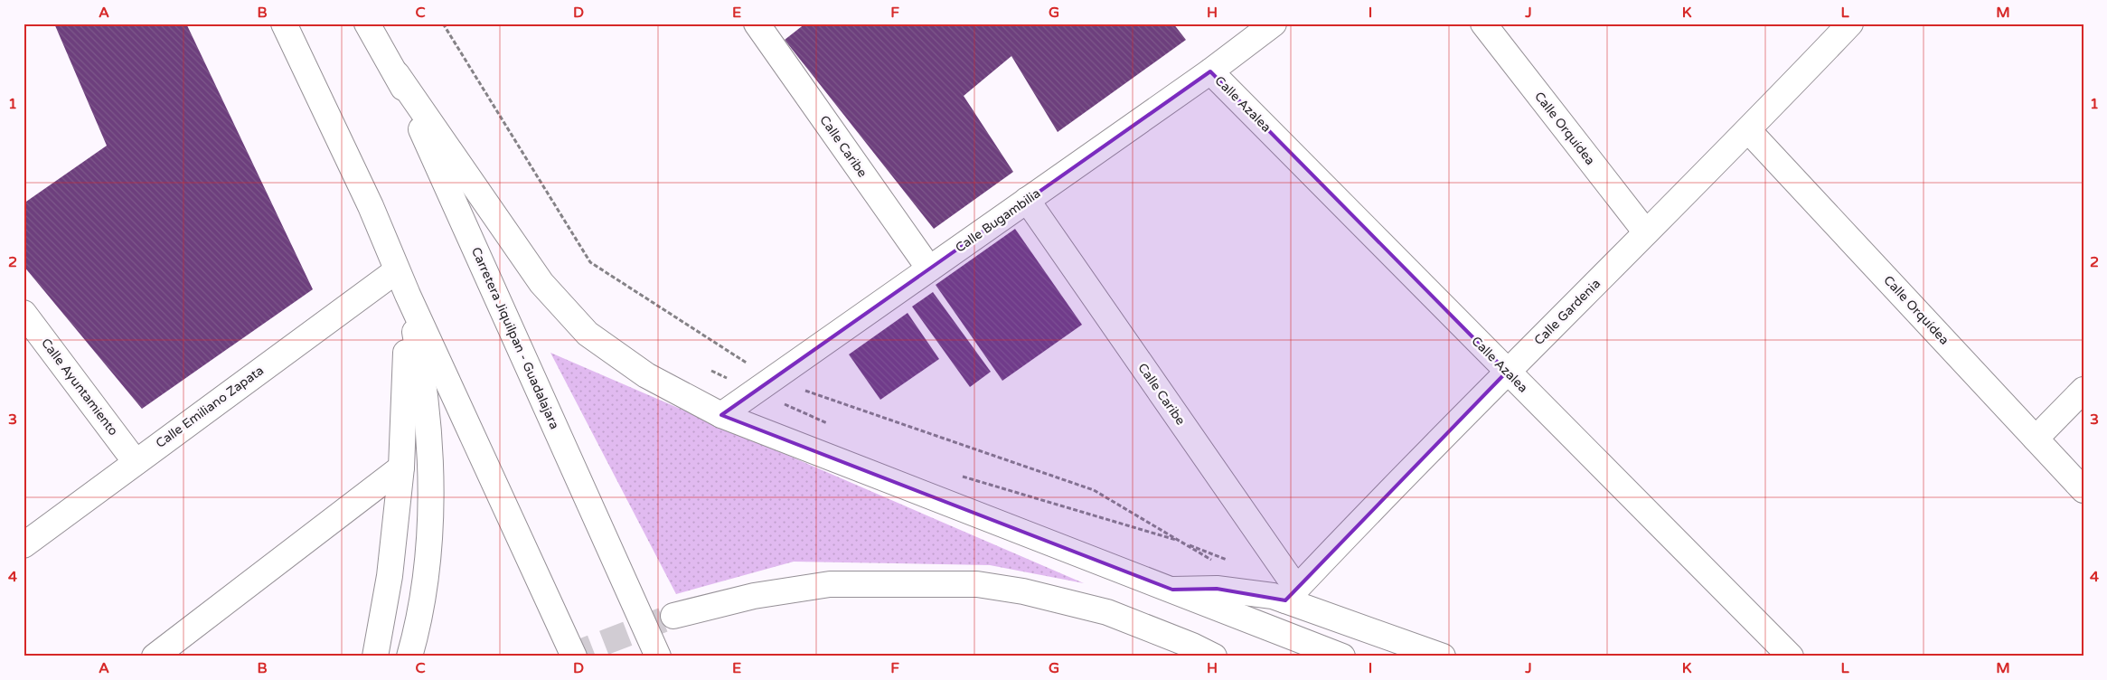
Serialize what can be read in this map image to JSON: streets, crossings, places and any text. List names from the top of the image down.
{
  "streets": {
    "main road": [
      "Calle Azalea",
      "Calle Orquídea",
      "Calle Caribe",
      "Calle Bugambilia",
      "Calle Gardenia",
      "Carretera Jiquilpan - Guadalajara",
      "Calle Ayuntamiento",
      "Calle Emiliano Zapata"
    ]
  },
  "crossings": [
    ["Calle Azalea", "Calle Bugambilia"],
    ["Calle Azalea", "Calle Gardenia"],
    ["Calle Orquídea", "Calle Gardenia"],
    ["Calle Caribe", "Calle Bugambilia"],
    ["Calle Caribe", "Calle Gardenia"],
    ["Calle Ayuntamiento", "Calle Emiliano Zapata"]
  ],
  "grid": {
    "columns": [
      "A",
      "B",
      "C",
      "D",
      "E",
      "F",
      "G",
      "H",
      "I",
      "J",
      "K",
      "L",
      "M"
    ],
    "rows": [
      "1",
      "2",
      "3",
      "4"
    ]
  }
}
